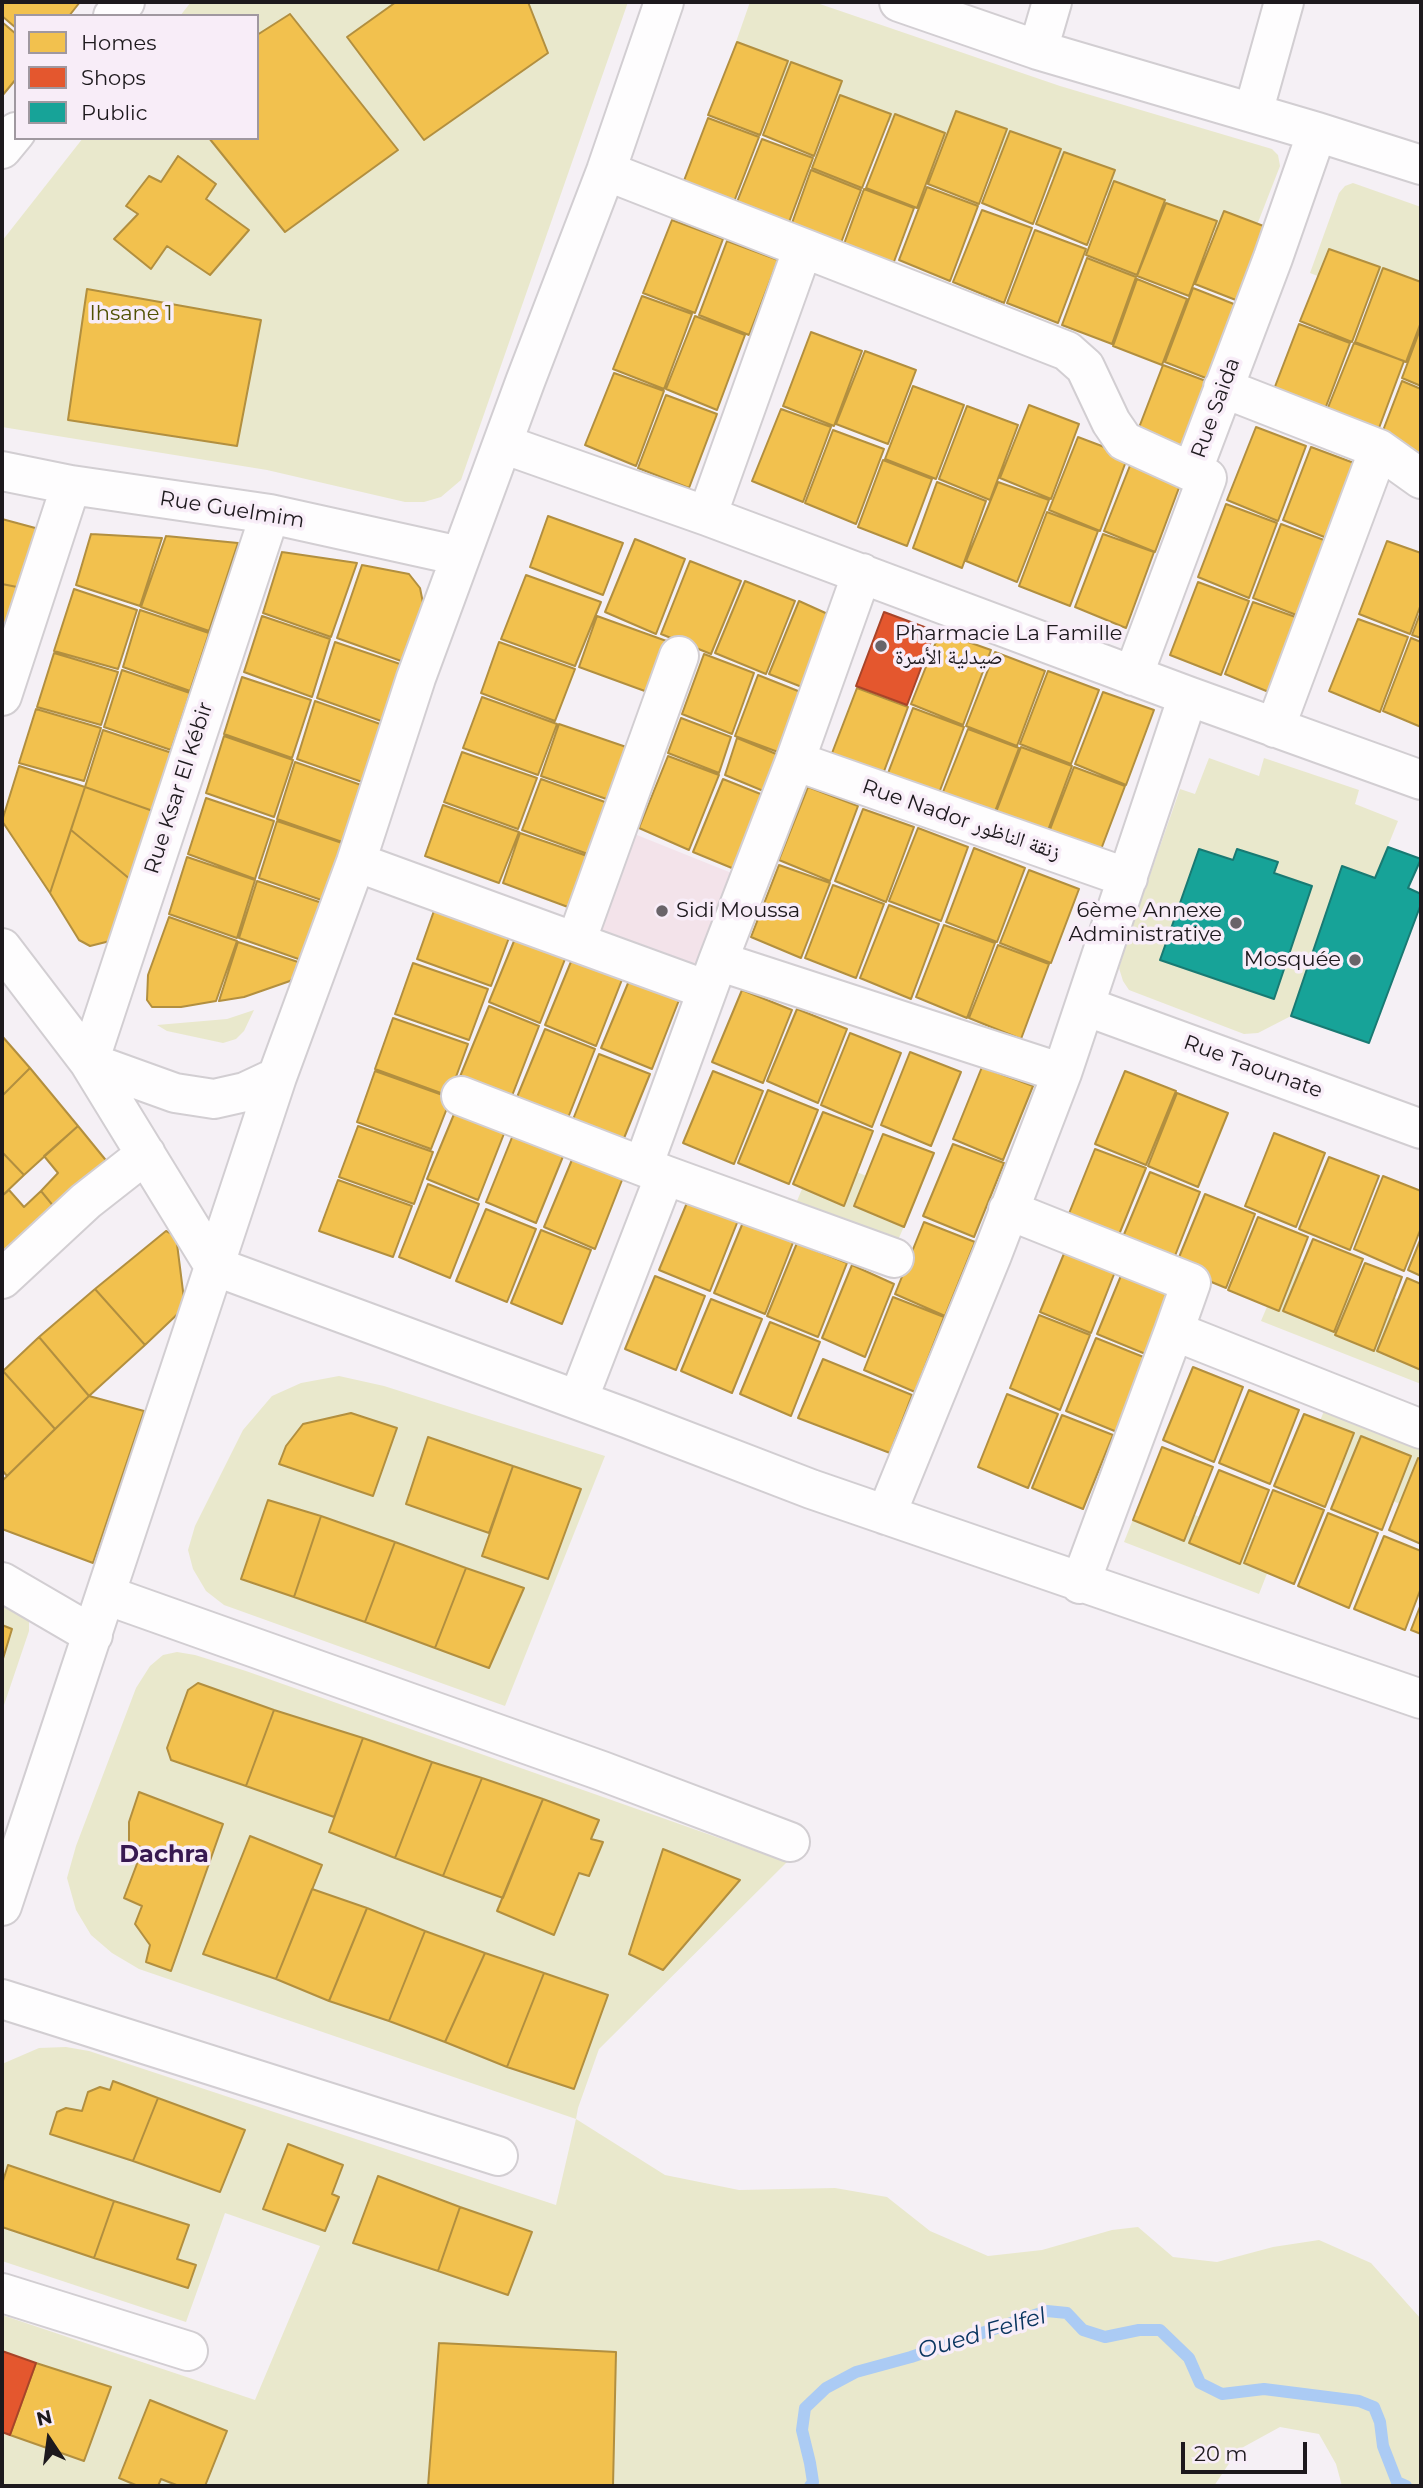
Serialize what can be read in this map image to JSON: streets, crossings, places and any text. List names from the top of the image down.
{
  "streets": {
    "street": [
      "Rue Saida",
      "Rue Guelmim",
      "Rue Ksar El Kébir",
      "Rue Nador زنقة الناظور",
      "Rue Taounate"
    ]
  },
  "crossings": [
    ["Rue Guelmim", "Rue Ksar El Kébir"]
  ],
  "districts": ["Dachra"],
  "water": ["Oued Felfel"],
  "parks": ["Ihsane 1"],
  "places": [
    "Pharmacie La Famille صيدلية الأسرة",
    "Sidi Moussa",
    "6ème Annexe Administrative",
    "Mosquée"
  ],
  "legend": ["Homes", "Shops", "Public"],
  "scale_bar": "20 m",
  "north": "top"
}
